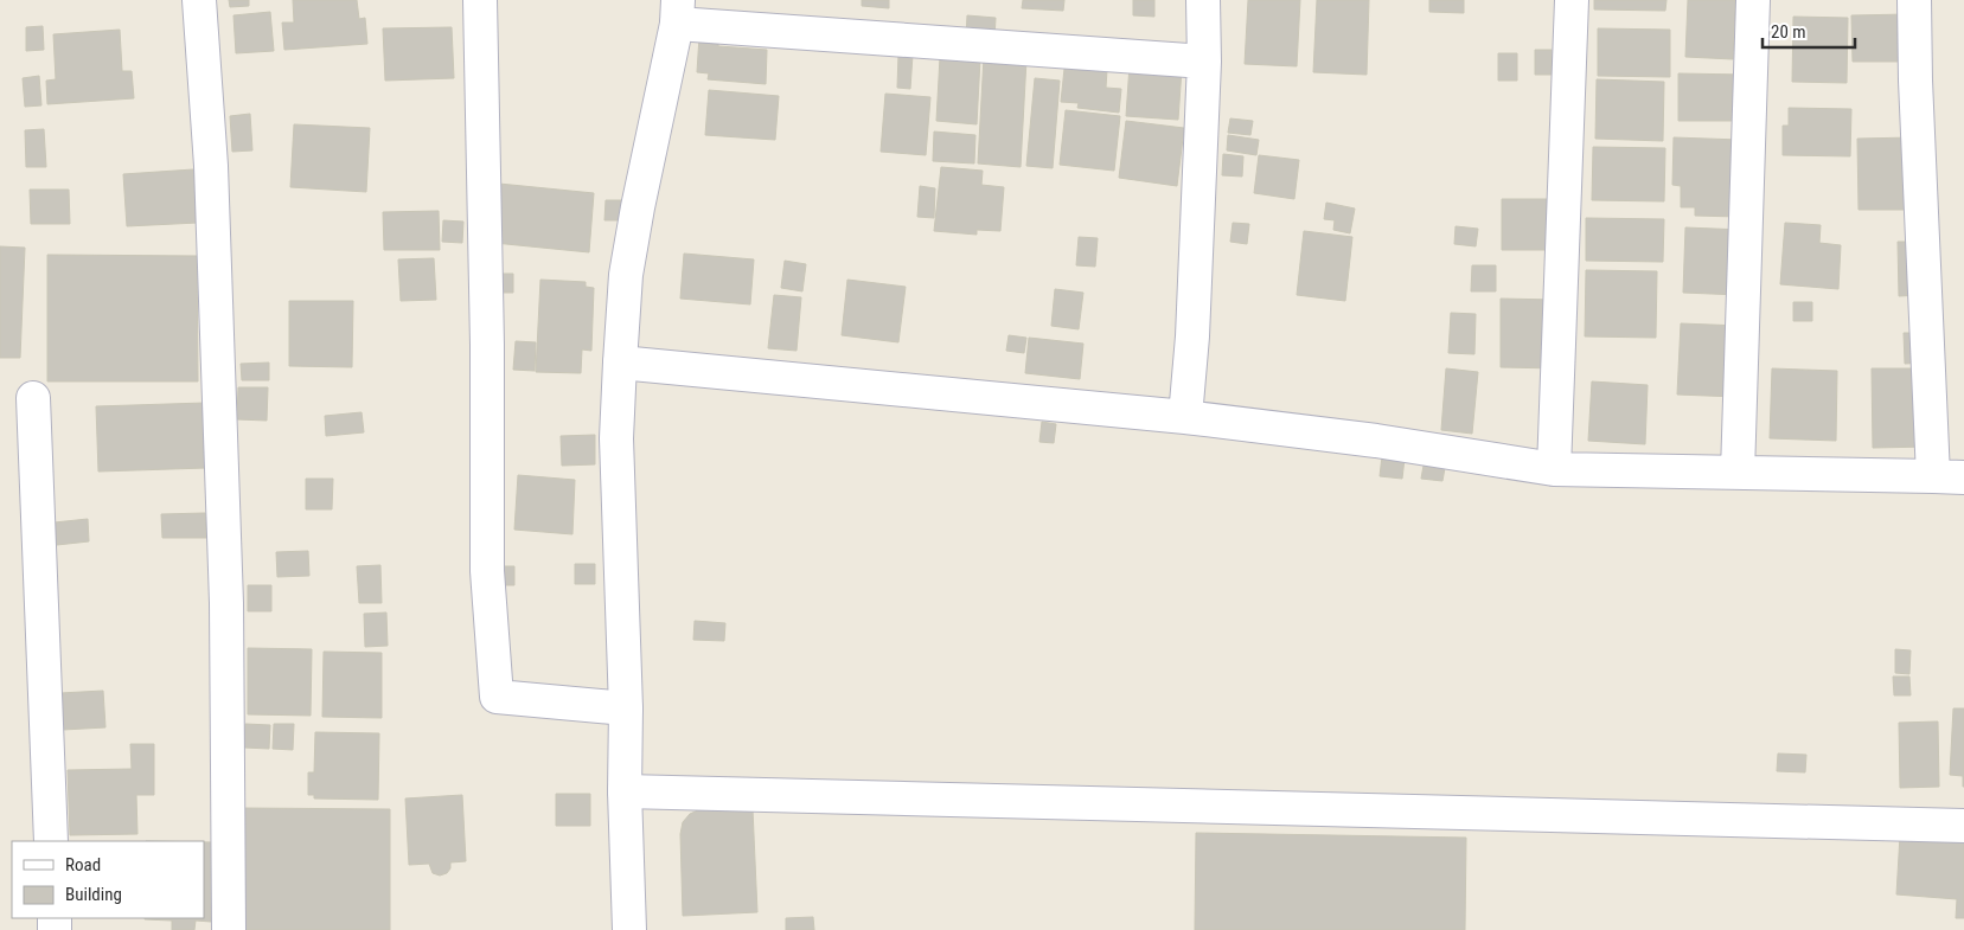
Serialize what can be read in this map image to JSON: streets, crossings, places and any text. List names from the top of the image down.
{
  "legend": ["Road", "Building"],
  "scale_bar": "20 m"
}
